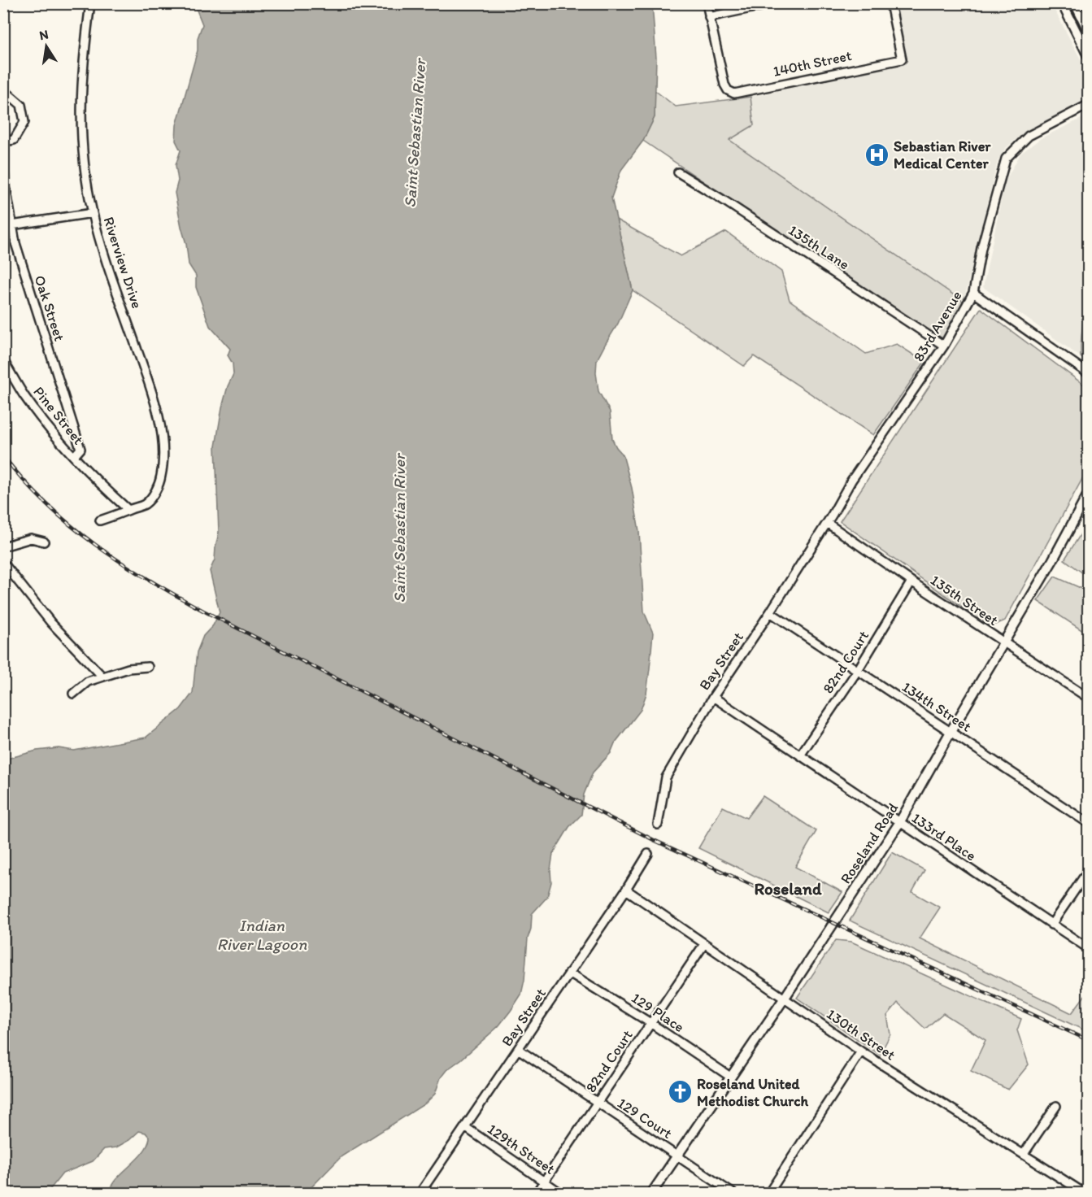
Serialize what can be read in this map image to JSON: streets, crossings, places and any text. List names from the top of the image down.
{
  "streets": {
    "main road": ["Roseland Road"],
    "street": [
      "140th Street",
      "135th Lane",
      "Riverview Drive",
      "Oak Street",
      "83rd Avenue",
      "Pine Street",
      "135th Street",
      "Bay Street",
      "82nd Court",
      "134th Street",
      "133rd Place",
      "129 Place",
      "130th Street",
      "129 Court",
      "129th Street"
    ]
  },
  "crossings": [
    ["135th Lane", "83rd Avenue"],
    ["Riverview Drive", "Pine Street"],
    ["Oak Street", "Pine Street"],
    ["83rd Avenue", "135th Street"],
    ["83rd Avenue", "Bay Street"],
    ["135th Street", "Bay Street"],
    ["135th Street", "82nd Court"],
    ["135th Street", "Roseland Road"],
    ["Bay Street", "134th Street"],
    ["Bay Street", "133rd Place"],
    ["Bay Street", "129 Place"],
    ["Bay Street", "130th Street"],
    ["Bay Street", "129 Court"],
    ["Bay Street", "129th Street"],
    ["82nd Court", "134th Street"],
    ["82nd Court", "133rd Place"],
    ["82nd Court", "129 Place"],
    ["82nd Court", "130th Street"],
    ["82nd Court", "129 Court"],
    ["82nd Court", "129th Street"],
    ["134th Street", "Roseland Road"],
    ["133rd Place", "Roseland Road"],
    ["Roseland Road", "129 Place"],
    ["Roseland Road", "130th Street"],
    ["Roseland Road", "129 Court"]
  ],
  "districts": ["Roseland"],
  "water": ["Saint Sebastian River", "Indian River Lagoon"],
  "places": {
    "hospital": ["Sebastian River Medical Center"],
    "church": ["Roseland United Methodist Church"]
  },
  "north": "top"
}
